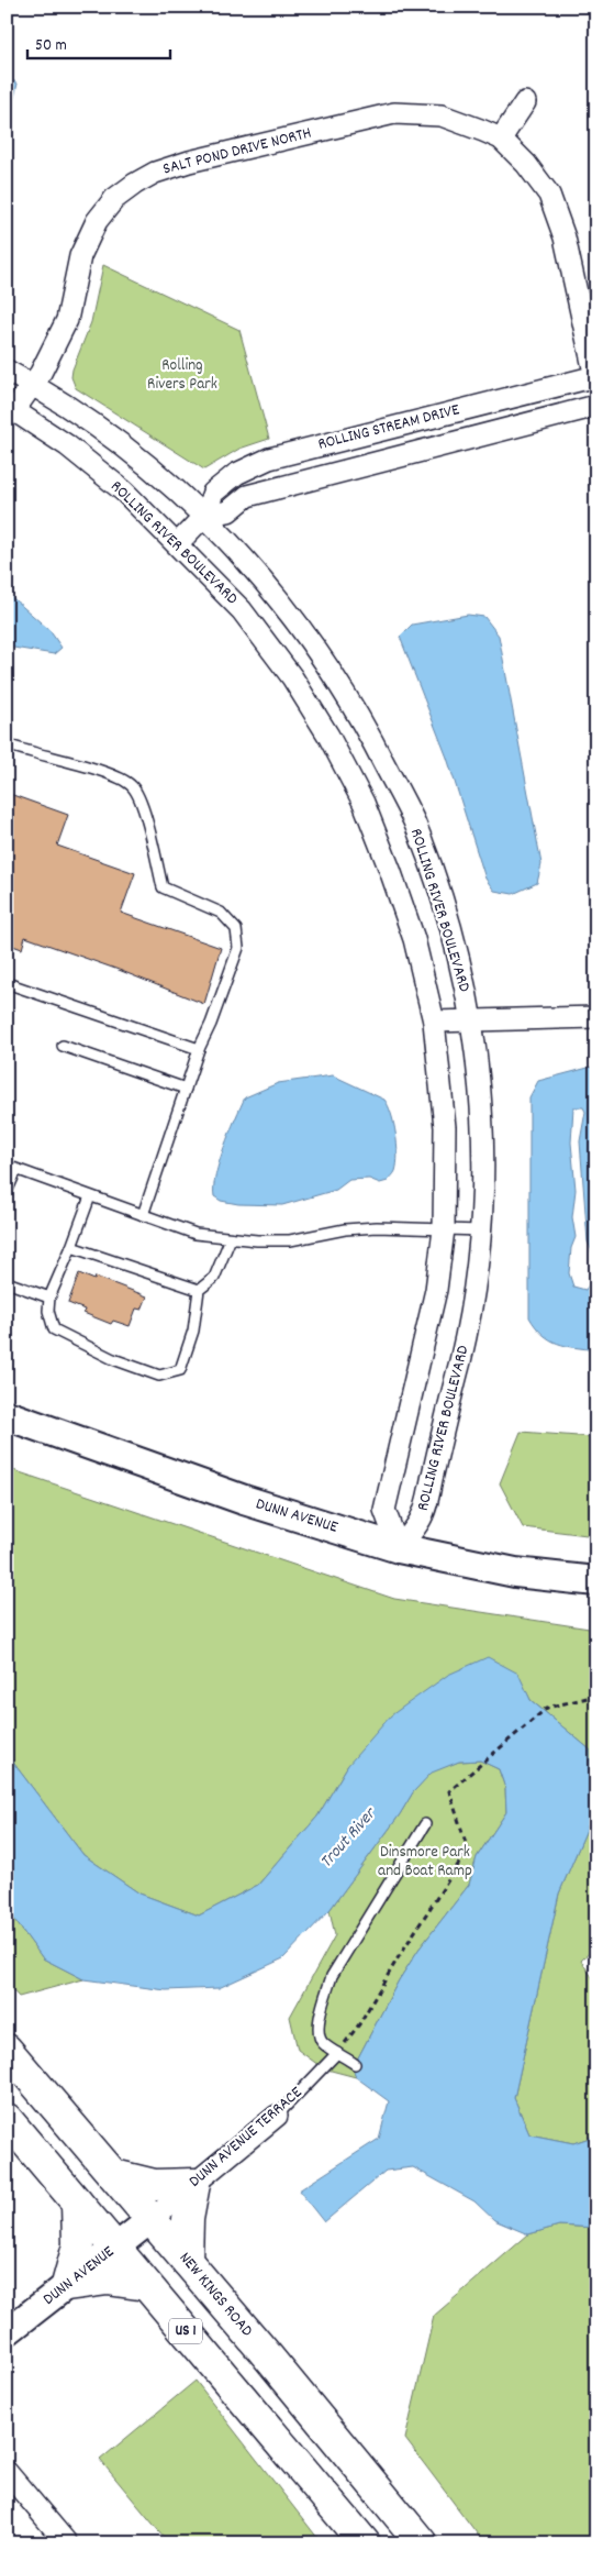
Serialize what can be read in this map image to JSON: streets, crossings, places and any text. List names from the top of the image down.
{
  "streets": {
    "highway": ["NEW KINGS ROAD", "US 1"],
    "main road": ["DUNN AVENUE"],
    "street": [
      "SALT POND DRIVE NORTH",
      "ROLLING STREAM DRIVE",
      "ROLLING RIVER BOULEVARD",
      "DUNN AVENUE TERRACE"
    ]
  },
  "crossings": [
    ["SALT POND DRIVE NORTH", "ROLLING RIVER BOULEVARD"],
    ["ROLLING STREAM DRIVE", "ROLLING RIVER BOULEVARD"],
    ["ROLLING RIVER BOULEVARD", "DUNN AVENUE"],
    ["DUNN AVENUE", "DUNN AVENUE TERRACE"],
    ["DUNN AVENUE", "NEW KINGS ROAD"],
    ["DUNN AVENUE", "US 1"],
    ["DUNN AVENUE TERRACE", "NEW KINGS ROAD"]
  ],
  "water": ["Trout River"],
  "parks": ["Rolling Rivers Park", "Dinsmore Park and Boat Ramp"],
  "scale_bar": "50 m"
}
